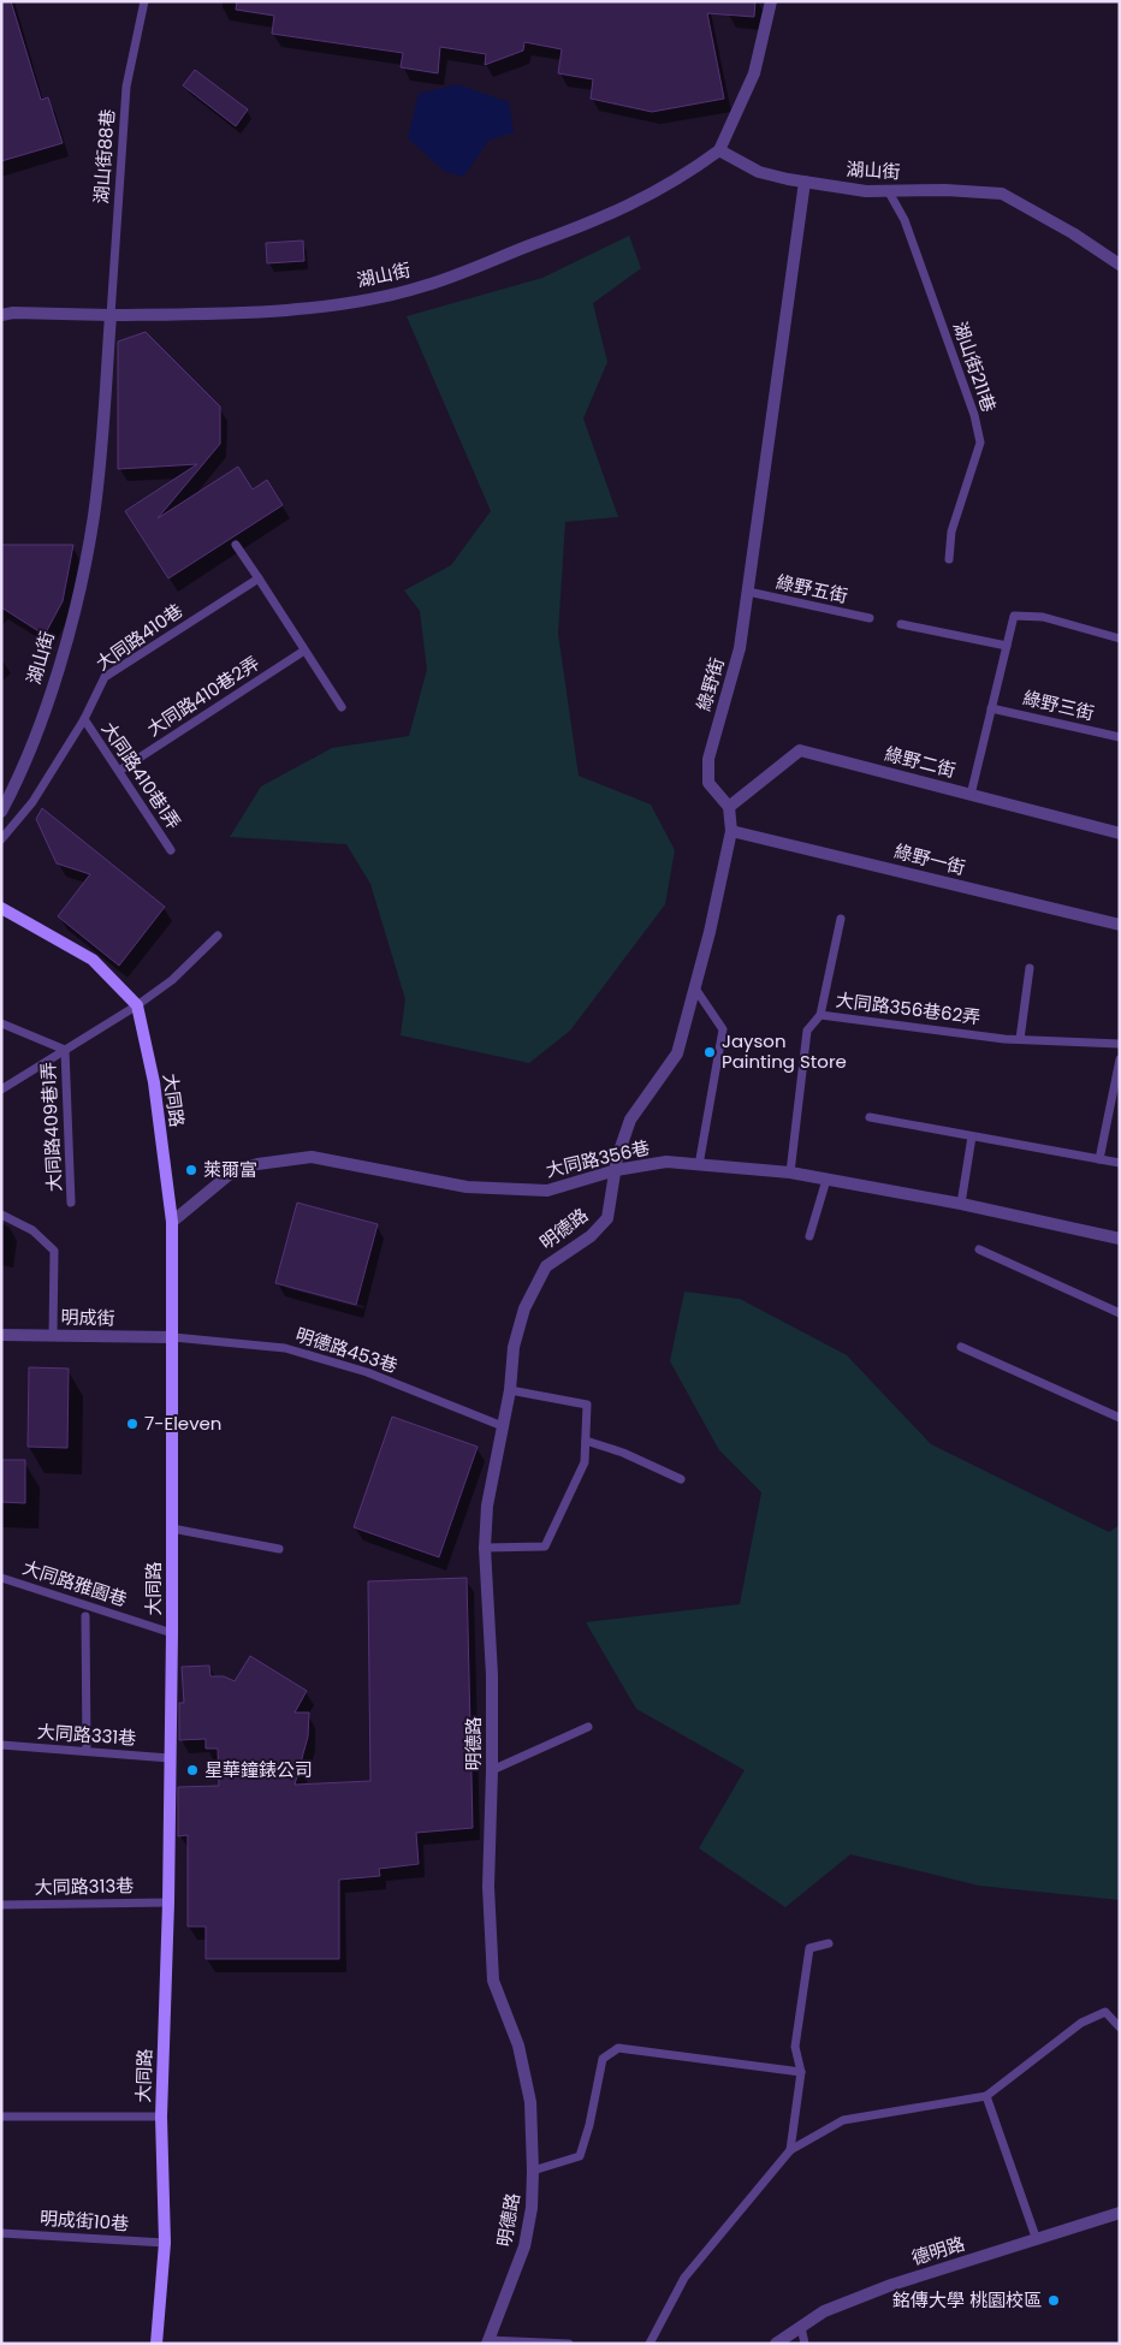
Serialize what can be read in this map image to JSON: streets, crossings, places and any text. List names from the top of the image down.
{
  "streets": {
    "street": [
      "湖山街",
      "綠野街",
      "綠野二街",
      "綠野一街",
      "大同路",
      "大同路356巷",
      "明德路",
      "明成街",
      "德明路"
    ],
    "lane": [
      "湖山街88巷",
      "湖山街211巷",
      "綠野五街",
      "大同路410巷",
      "大同路410巷2弄",
      "綠野三街",
      "大同路410巷1弄",
      "大同路356巷62弄",
      "大同路409巷1弄",
      "明德路453巷",
      "大同路雅園巷",
      "大同路331巷",
      "大同路313巷",
      "明成街10巷"
    ]
  },
  "crossings": [
    ["湖山街88巷", "湖山街"],
    ["湖山街", "湖山街211巷"],
    ["湖山街", "綠野街"],
    ["綠野五街", "綠野街"],
    ["大同路410巷", "大同路410巷1弄"],
    ["綠野街", "綠野二街"],
    ["大同路410巷2弄", "大同路410巷1弄"],
    ["大同路356巷62弄", "大同路356巷"],
    ["大同路", "大同路356巷"],
    ["大同路", "明成街"],
    ["大同路", "明德路453巷"],
    ["大同路", "大同路雅園巷"],
    ["大同路", "大同路331巷"],
    ["大同路", "大同路313巷"],
    ["大同路", "明成街10巷"],
    ["大同路356巷", "明德路"],
    ["明德路", "明德路453巷"],
    ["明成街", "明德路453巷"]
  ],
  "places": [
    "Jayson Painting Store",
    "萊爾富",
    "7-Eleven",
    "星華鐘錶公司",
    "銘傳大學 桃園校區"
  ]
}
